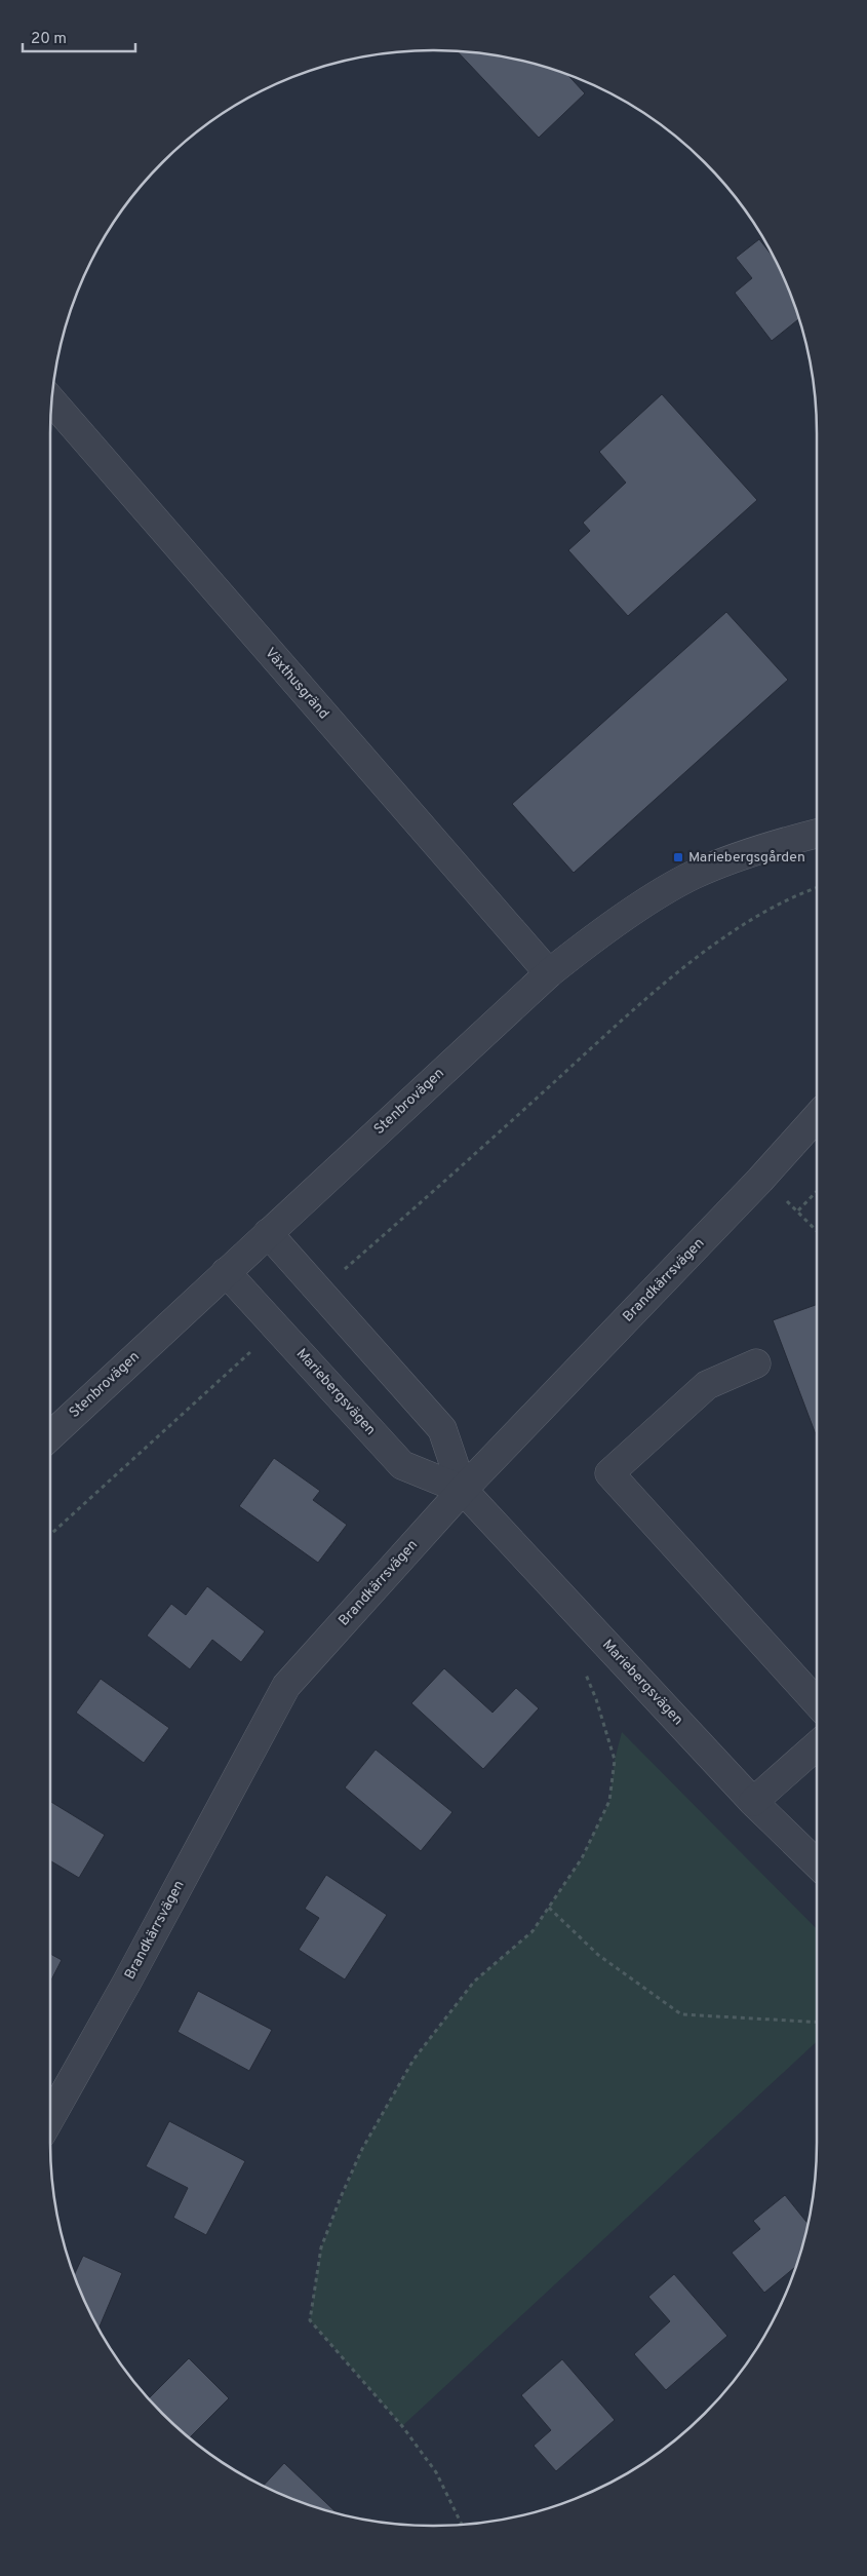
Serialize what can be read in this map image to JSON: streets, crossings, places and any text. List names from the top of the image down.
{
  "streets": {
    "street": [
      "Växthusgränd",
      "Stenbrovägen",
      "Brandkärrsvägen",
      "Mariebergsvägen"
    ]
  },
  "crossings": [
    ["Växthusgränd", "Stenbrovägen"],
    ["Stenbrovägen", "Mariebergsvägen"],
    ["Brandkärrsvägen", "Mariebergsvägen"]
  ],
  "places": {
    "transit": ["Mariebergsgården"]
  },
  "scale_bar": "20 m"
}
